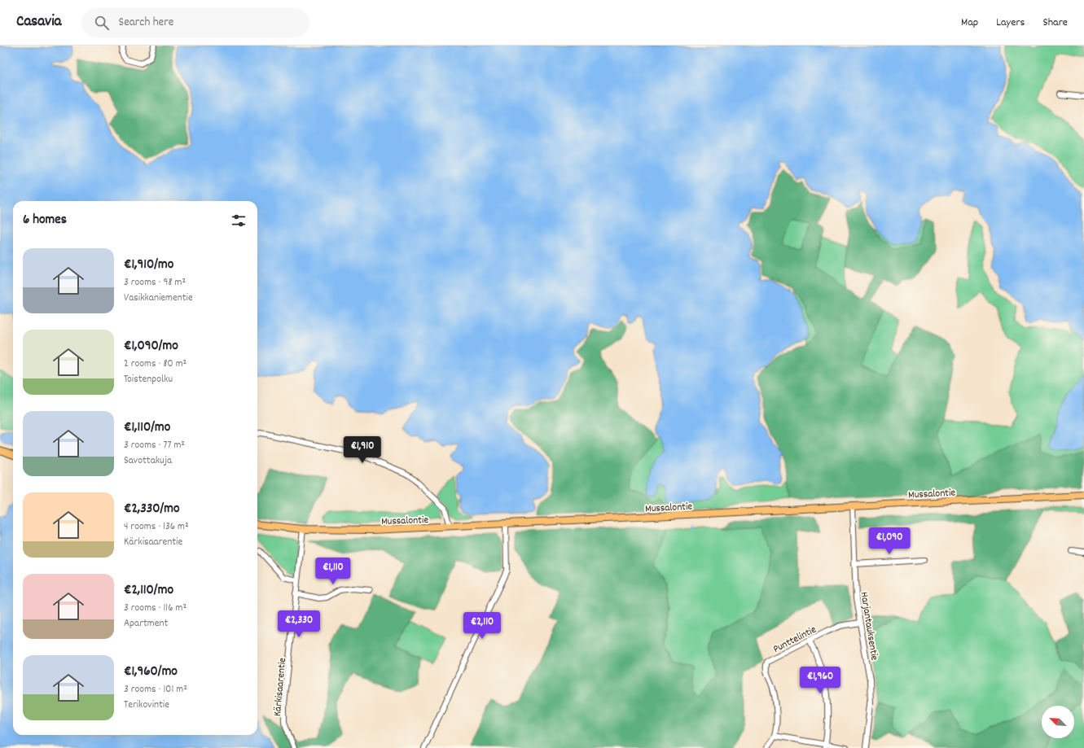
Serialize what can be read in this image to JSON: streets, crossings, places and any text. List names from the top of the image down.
{
  "streets": {
    "main road": ["Mussalontie"],
    "street": ["Harjantauksentie", "Punttelintie", "Kärkisaarentie"]
  },
  "crossings": [
    ["Mussalontie", "Harjantauksentie"],
    ["Mussalontie", "Kärkisaarentie"],
    ["Harjantauksentie", "Punttelintie"]
  ],
  "north": "top left",
  "page": {
    "header": "Casavia",
    "search": "Search here",
    "nav": ["Map", "Layers", "Share"],
    "heading": "6 homes",
    "list": [
      {
        "name": "€1,910/mo",
        "note": "3 rooms · 98 m² · Vasikkaniementie"
      },
      {
        "name": "€1,090/mo",
        "note": "2 rooms · 80 m² · Toistenpolku"
      },
      {
        "name": "€1,110/mo",
        "note": "3 rooms · 77 m² · Savottakuja"
      },
      {
        "name": "€2,330/mo",
        "note": "4 rooms · 136 m² · Kärkisaarentie"
      },
      {
        "name": "€2,110/mo",
        "note": "3 rooms · 116 m² · Apartment"
      },
      {
        "name": "€1,960/mo",
        "note": "3 rooms · 101 m² · Terikovintie"
      }
    ],
    "price": [
      "€1,910",
      "€1,090",
      "€1,110",
      "€2,330",
      "€2,110",
      "€1,960"
    ]
  }
}
